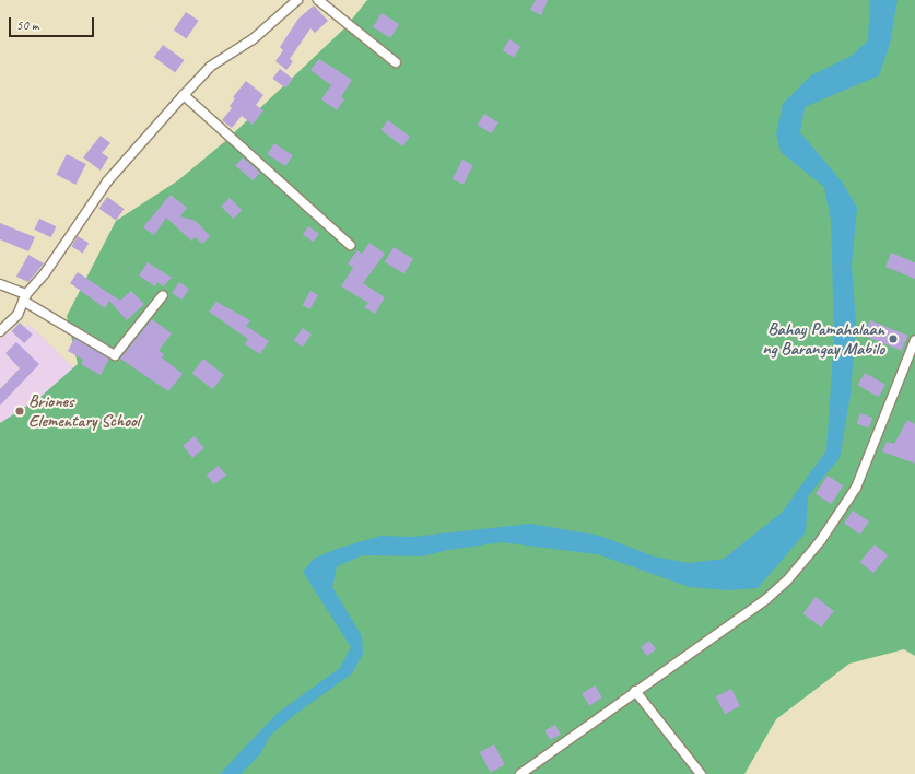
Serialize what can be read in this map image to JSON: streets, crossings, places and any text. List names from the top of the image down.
{
  "places": ["Bahay Pamahalaan ng Barangay Mabilo", "Briones Elementary School"],
  "scale_bar": "50 m"
}
